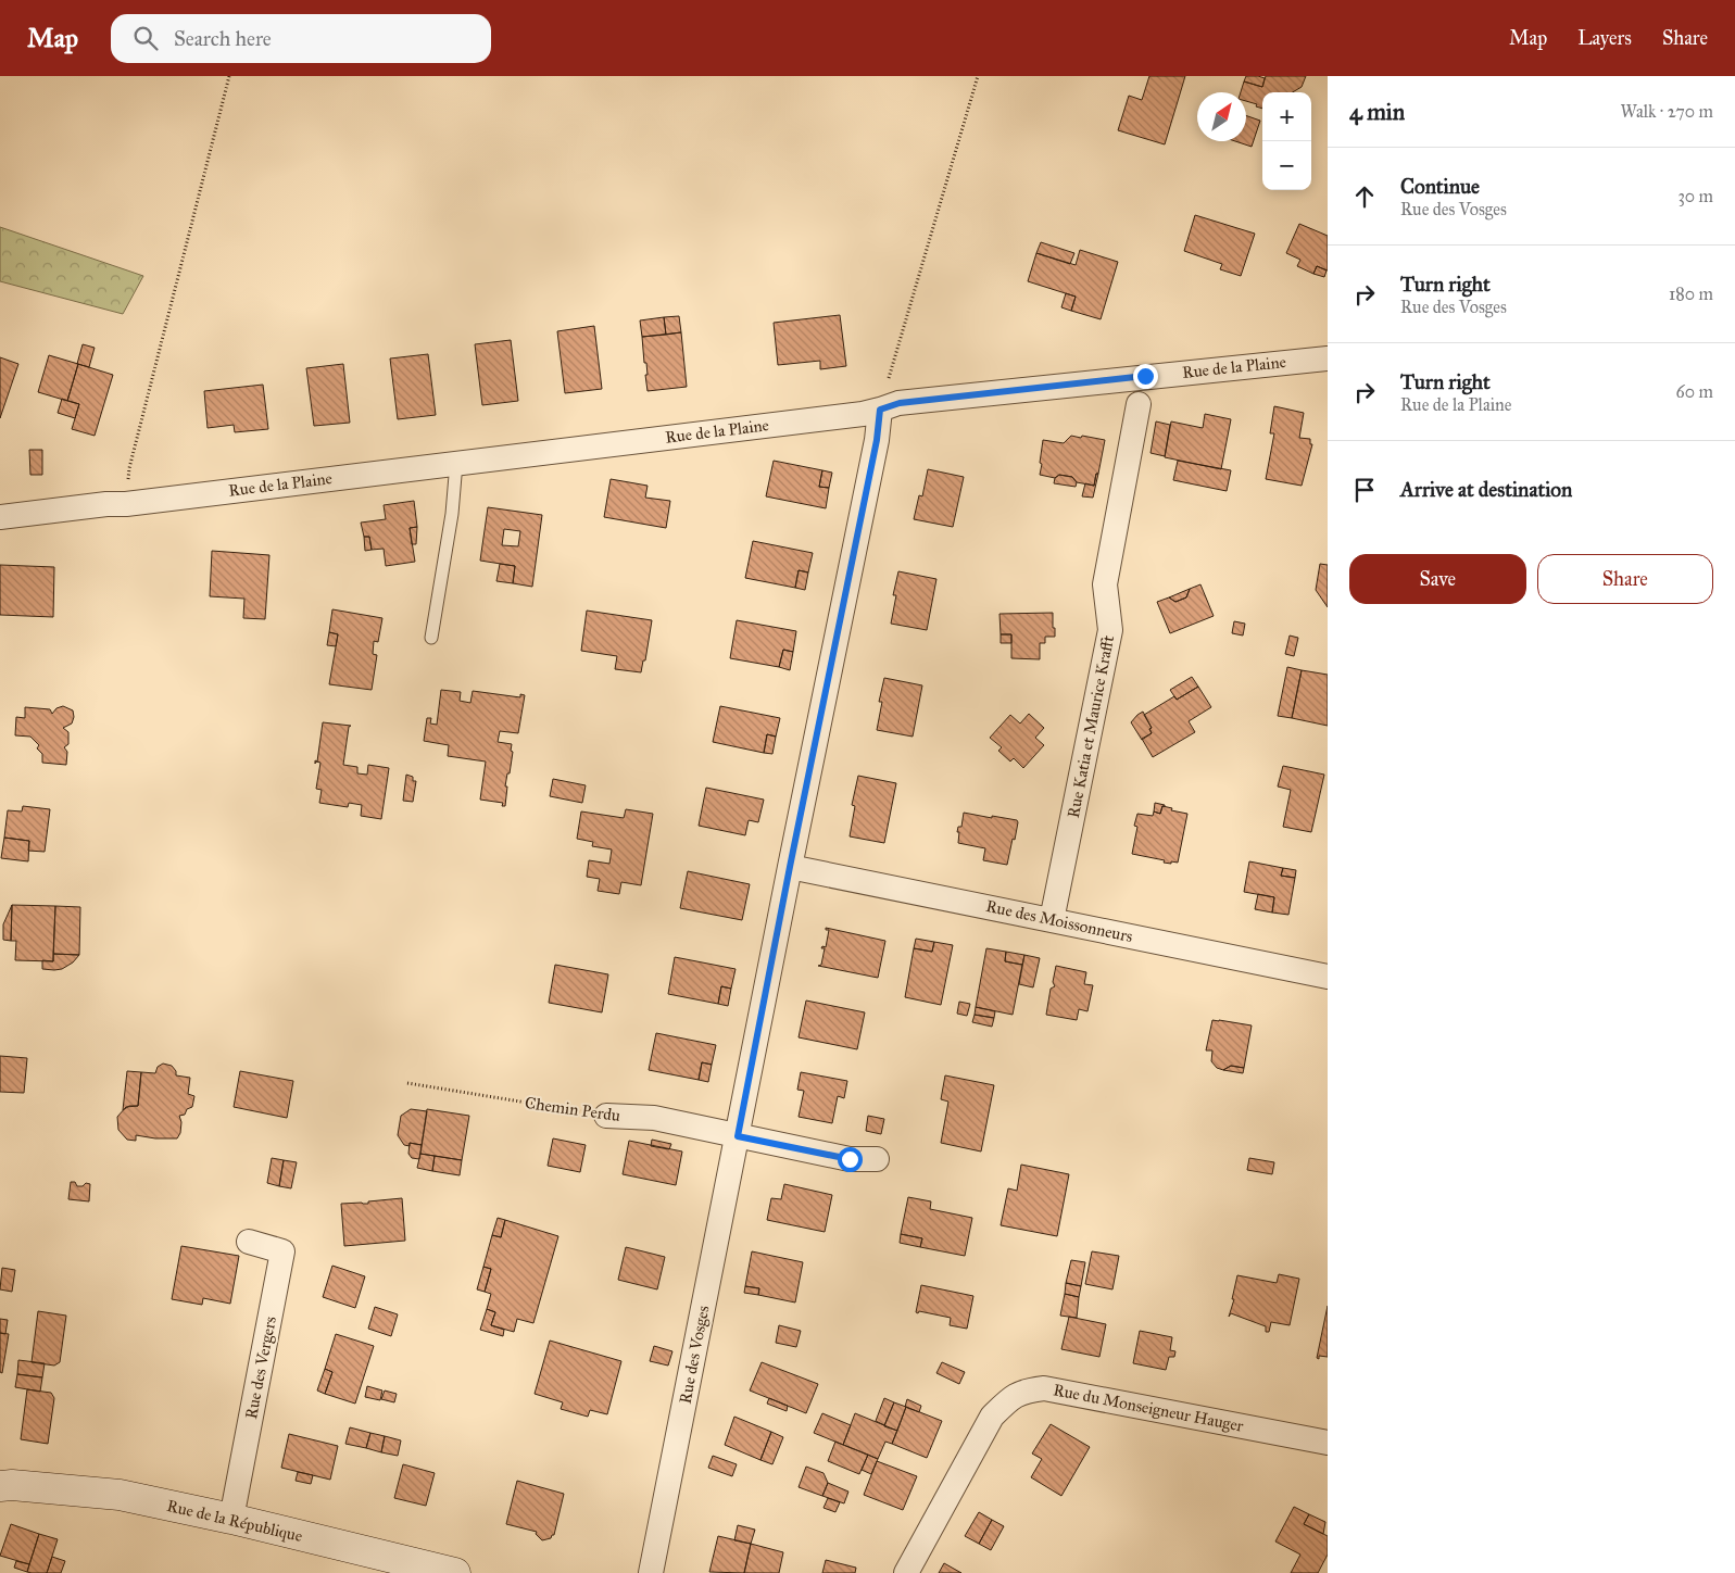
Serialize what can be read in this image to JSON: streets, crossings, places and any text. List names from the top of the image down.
{
  "streets": {
    "main road": ["Rue de la République"],
    "street": [
      "Rue de la Plaine",
      "Rue Katia et Maurice Krafft",
      "Rue des Moissonneurs",
      "Chemin Perdu",
      "Rue des Vosges",
      "Rue des Vergers",
      "Rue du Monseigneur Hauger"
    ]
  },
  "crossings": [
    ["Rue de la Plaine", "Rue des Vosges"],
    ["Rue Katia et Maurice Krafft", "Rue des Moissonneurs"],
    ["Rue des Moissonneurs", "Rue des Vosges"],
    ["Chemin Perdu", "Rue des Vosges"],
    ["Rue des Vergers", "Rue de la République"]
  ],
  "north": "top right",
  "page": {
    "header": "Map",
    "search": "Search here",
    "nav": ["Map", "Layers", "Share"],
    "heading": ["4 min", "Walk · 270 m"],
    "map_buttons": ["+", "−"],
    "list": [
      ["Continue", "Rue des Vosges", "30 m"],
      ["Turn right", "Rue des Vosges", "180 m"],
      ["Turn right", "Rue de la Plaine", "60 m"],
      "Arrive at destination"
    ],
    "buttons": ["Save", "Share"]
  }
}
